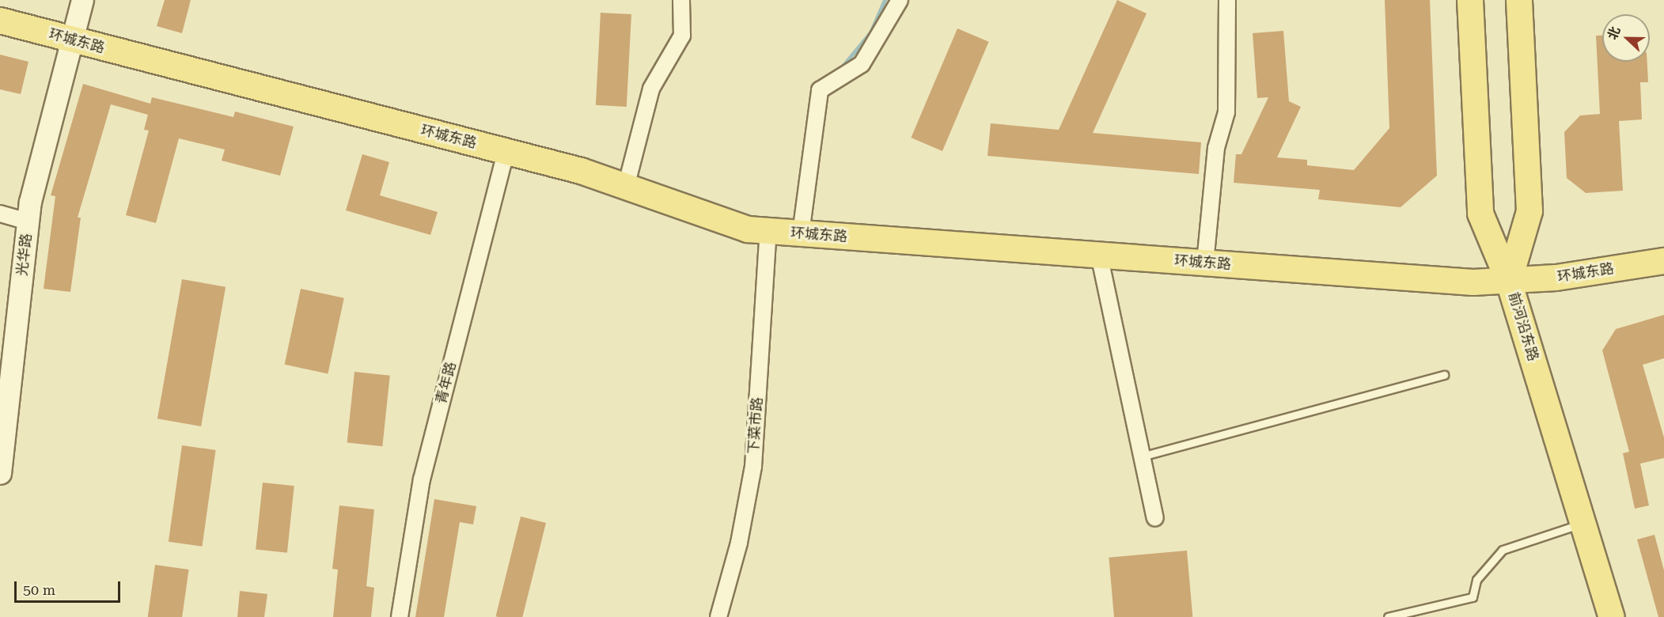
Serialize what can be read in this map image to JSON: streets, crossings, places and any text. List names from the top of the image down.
{
  "streets": {
    "main road": ["环城东路", "光华路", "前河沿东路"],
    "street": ["青年路", "下菜市路"]
  },
  "crossings": [
    ["环城东路", "光华路"],
    ["环城东路", "前河沿东路"],
    ["环城东路", "青年路"],
    ["环城东路", "下菜市路"]
  ],
  "scale_bar": "50 m",
  "north": "left"
}
